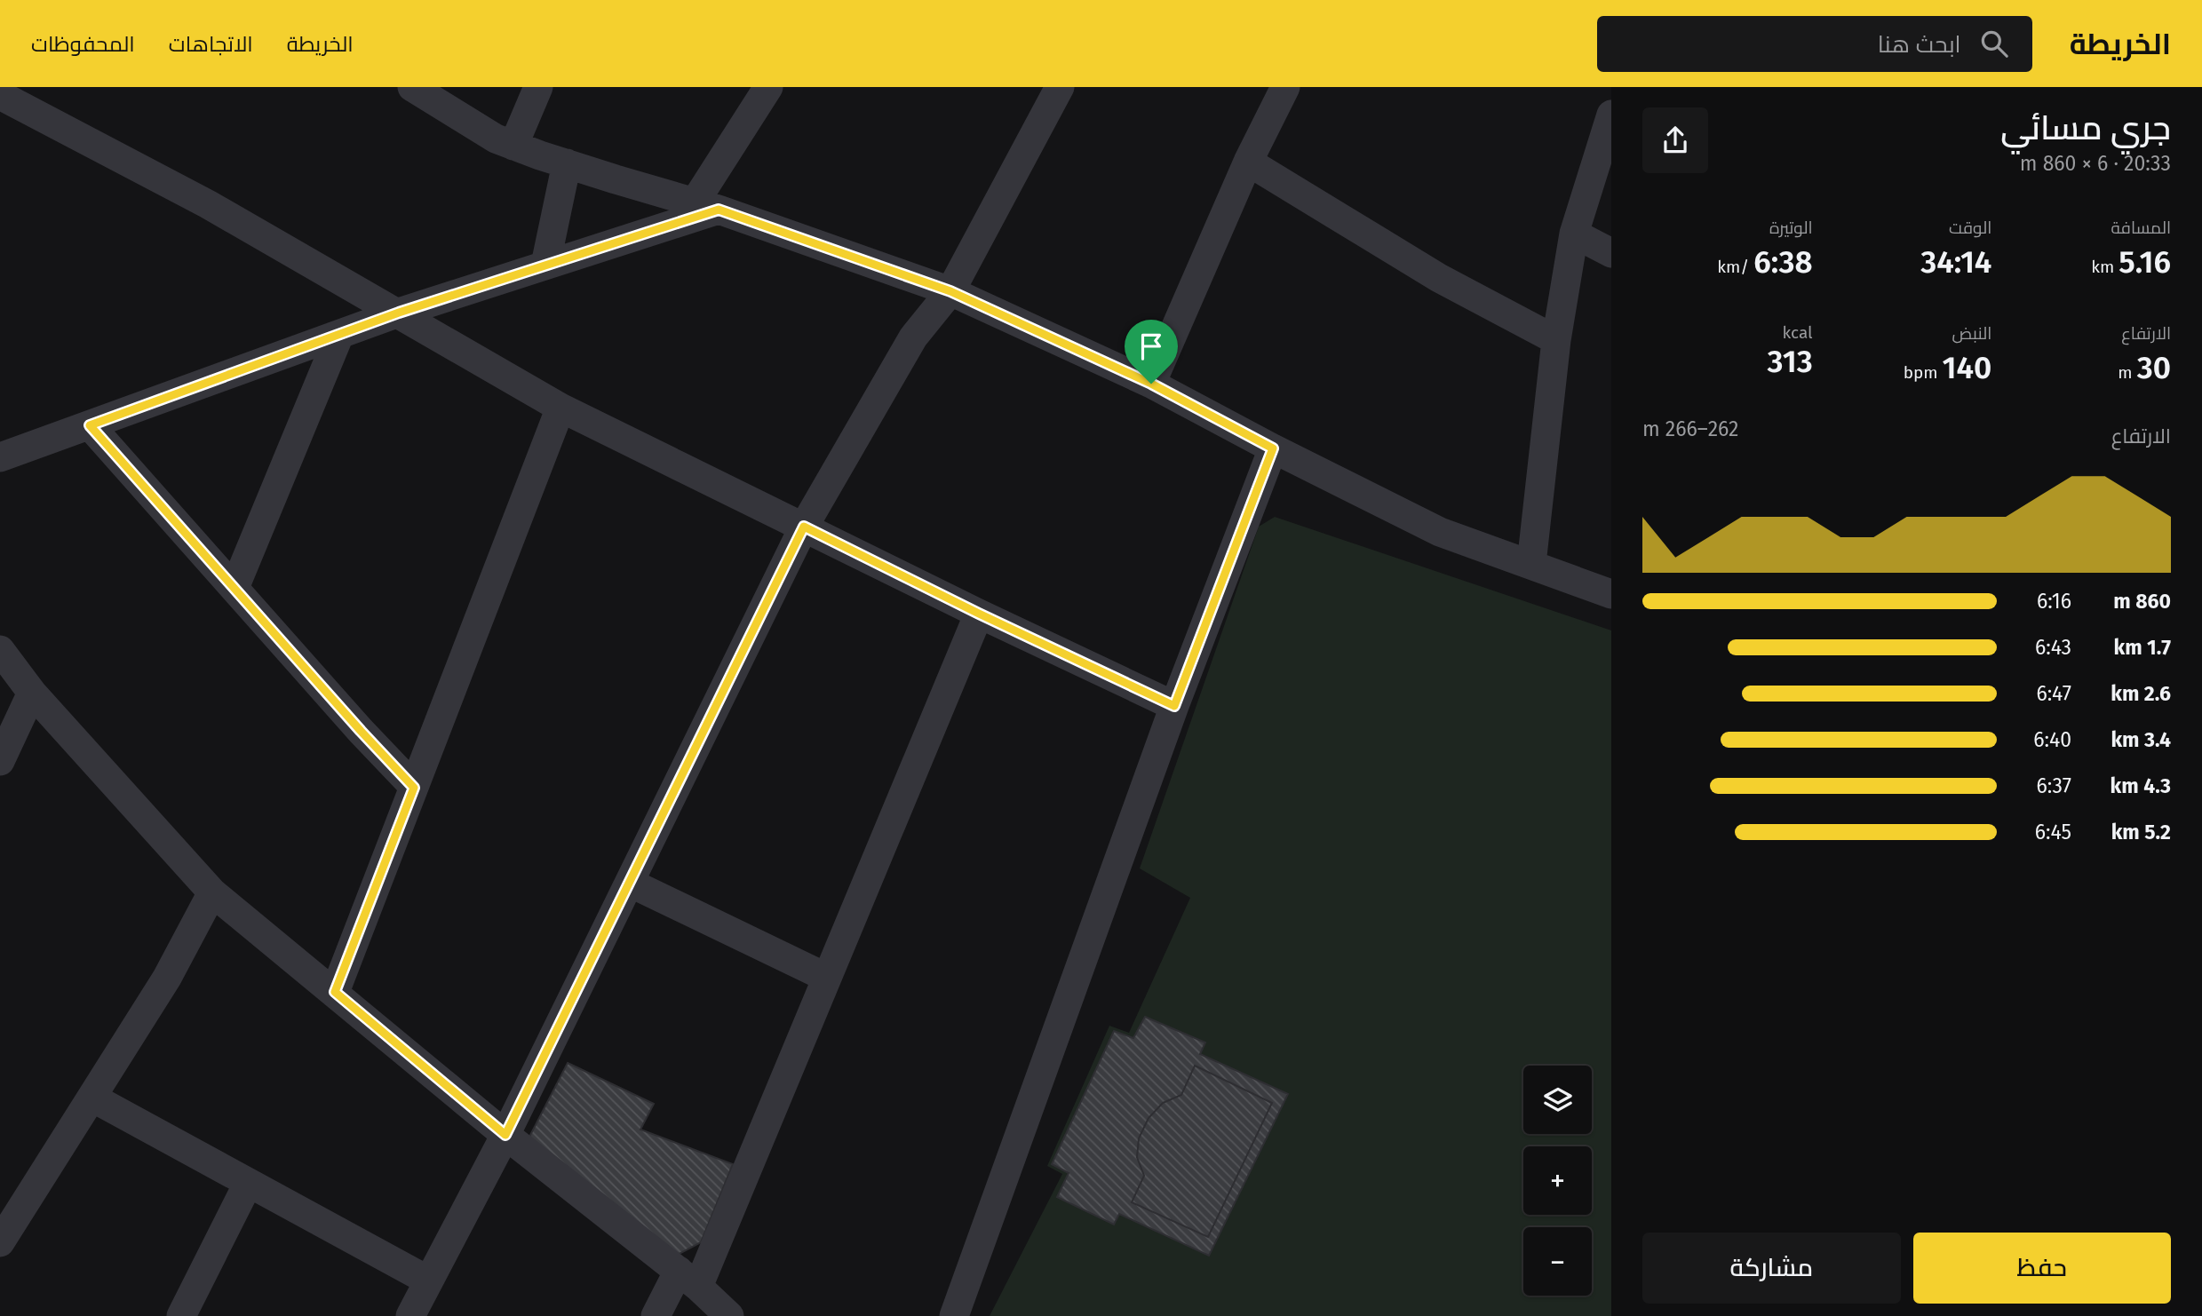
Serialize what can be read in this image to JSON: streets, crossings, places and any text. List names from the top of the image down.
{
  "page": {
    "header": "الخريطة",
    "search": "ابحث هنا",
    "nav": ["الخريطة", "الاتجاهات", "المحفوظات"],
    "heading": ["جري مسائي", "20:33 · 6 × 860 m"],
    "stats": [
      ["المسافة", "5.16 km"],
      ["الوقت", "34:14"],
      ["الوتيرة", "6:38 /km"],
      ["الارتفاع", "30 m"],
      ["النبض", "140 bpm"],
      ["kcal", "313"]
    ],
    "chart": ["الارتفاع", "262–266 m"],
    "list": [
      {
        "name": "860 m",
        "note": "6:16"
      },
      {
        "name": "1.7 km",
        "note": "6:43"
      },
      {
        "name": "2.6 km",
        "note": "6:47"
      },
      {
        "name": "3.4 km",
        "note": "6:40"
      },
      {
        "name": "4.3 km",
        "note": "6:37"
      },
      {
        "name": "5.2 km",
        "note": "6:45"
      }
    ],
    "map_buttons": ["+", "−"],
    "buttons": ["حفظ", "مشاركة"]
  }
}
